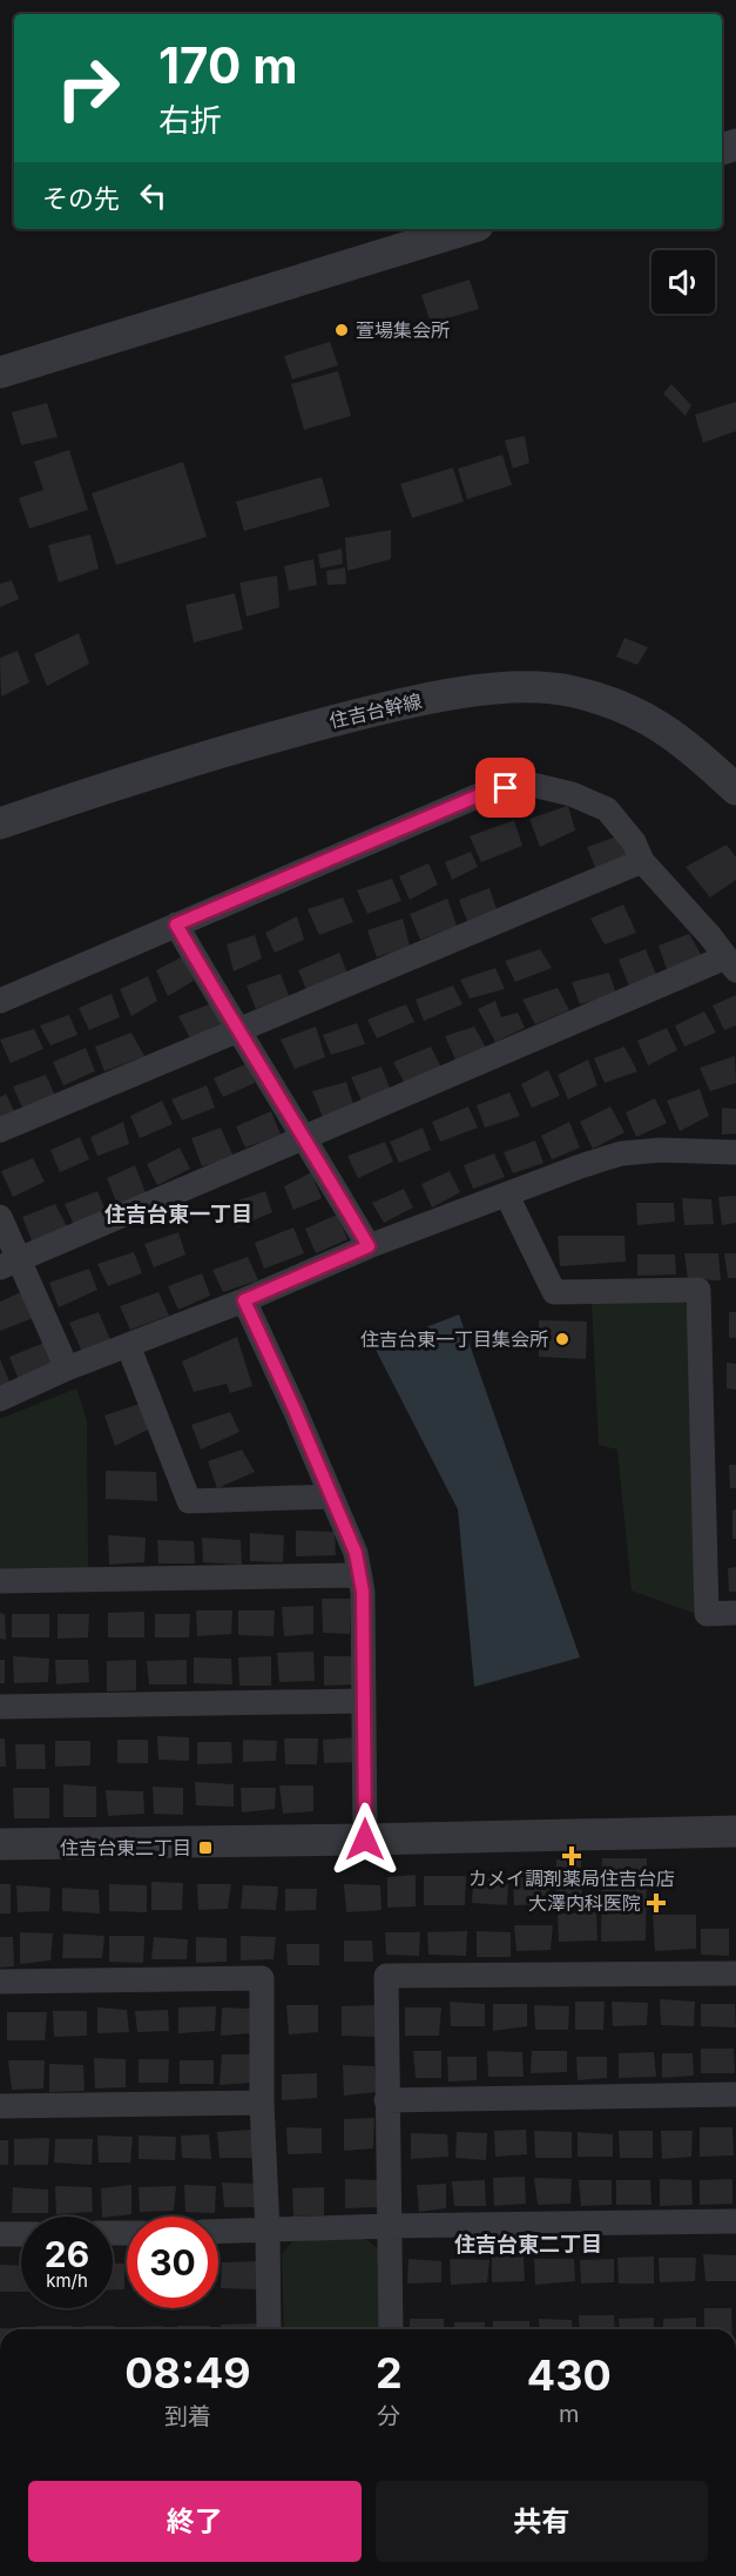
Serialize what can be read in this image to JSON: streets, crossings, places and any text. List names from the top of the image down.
{
  "streets": {
    "street": ["住吉台幹線"]
  },
  "districts": ["住吉台東一丁目", "住吉台東二丁目"],
  "places": {
    "other": ["萱場集会所", "住吉台東一丁目集会所"],
    "transit": ["住吉台東二丁目"],
    "health": ["カメイ調剤薬局住吉台店", "大澤内科医院"]
  },
  "page": {
    "turn": ["170 m", "右折"],
    "then": "その先",
    "speed": "26 km/h",
    "limit": "30",
    "eta": [
      "08:49",
      "到着",
      "2",
      "分",
      "430",
      "m"
    ],
    "buttons": ["終了", "共有"]
  }
}
